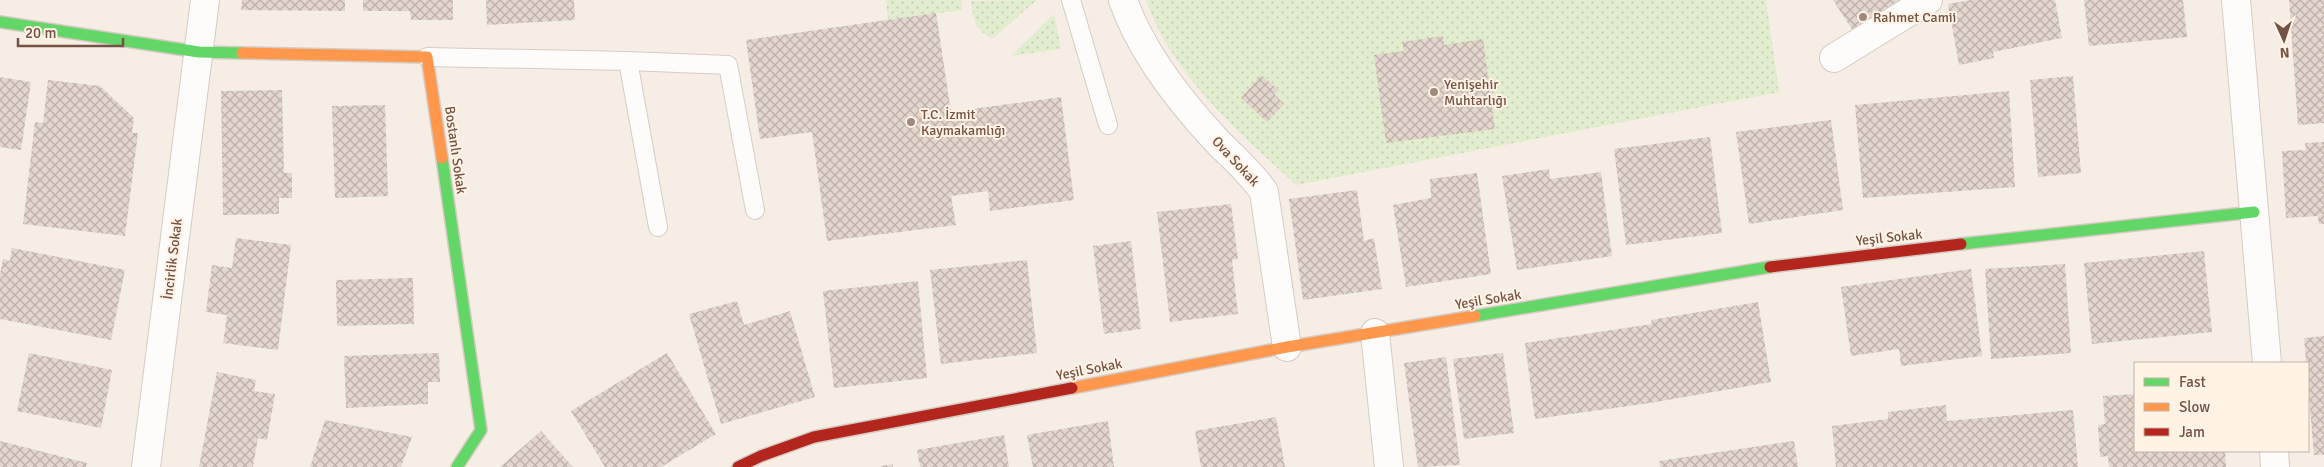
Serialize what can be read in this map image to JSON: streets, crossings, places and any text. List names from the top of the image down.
{
  "streets": {
    "street": [
      "Bostanlı Sokak",
      "Ova Sokak",
      "Yeşil Sokak",
      "İncirlik Sokak"
    ]
  },
  "crossings": [
    ["Ova Sokak", "Yeşil Sokak"]
  ],
  "places": ["Rahmet Camii", "Yenişehir Muhtarlığı", "T.C. İzmit Kaymakamlığı"],
  "legend": ["Fast", "Slow", "Jam"],
  "scale_bar": "20 m",
  "north": "bottom"
}
